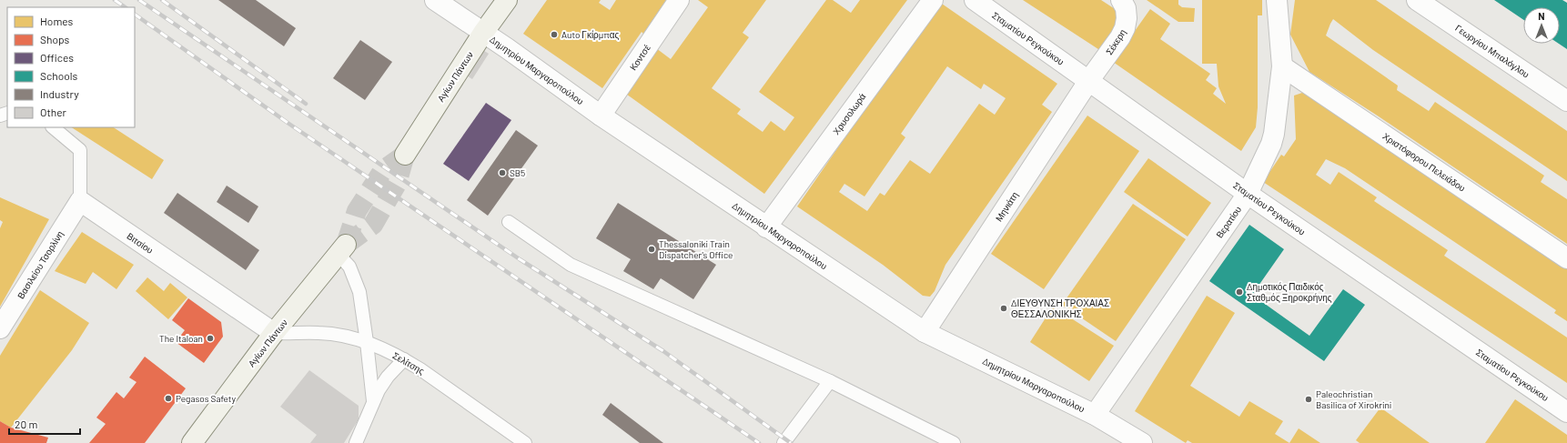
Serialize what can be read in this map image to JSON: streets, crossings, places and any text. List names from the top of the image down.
{
  "streets": {
    "main road": ["Αγίων Πάντων"],
    "street": [
      "Σταματίου Ρεγκούκου",
      "Σέκερη",
      "Γεωργίου Μπαλόγλου",
      "Κοντσέ",
      "Δημητρίου Μαργαροπούλου",
      "Χρυσολωρά",
      "Χριστόφορου Πελειάδου",
      "Μηνιάτη",
      "Βερατίου",
      "Βιτσίου",
      "Βασιλείου Τσορλίνη"
    ],
    "lane": ["Σελίτσης"]
  },
  "crossings": [
    ["Σταματίου Ρεγκούκου", "Σέκερη"],
    ["Σταματίου Ρεγκούκου", "Μηνιάτη"],
    ["Σταματίου Ρεγκούκου", "Βερατίου"],
    ["Σέκερη", "Μηνιάτη"],
    ["Κοντσέ", "Δημητρίου Μαργαροπούλου"],
    ["Δημητρίου Μαργαροπούλου", "Αγίων Πάντων"],
    ["Δημητρίου Μαργαροπούλου", "Χρυσολωρά"],
    ["Δημητρίου Μαργαροπούλου", "Μηνιάτη"],
    ["Δημητρίου Μαργαροπούλου", "Βερατίου"],
    ["Αγίων Πάντων", "Βιτσίου"],
    ["Αγίων Πάντων", "Σελίτσης"],
    ["Χριστόφορου Πελειάδου", "Βερατίου"],
    ["Βιτσίου", "Βασιλείου Τσορλίνη"],
    ["Βιτσίου", "Σελίτσης"]
  ],
  "places": [
    "Auto Γκίρμπας",
    "SB5",
    "Thessaloniki Train Dispatcher's Office",
    "Δημοτικός Παιδικός Σταθμός Ξηροκρήνης",
    "ΔΙΕΥΘΥΝΣΗ ΤΡΟΧΑΙΑΣ ΘΕΣΣΑΛΟΝΙΚΗΣ",
    "The Italoan",
    "Pegasos Safety",
    "Paleochristian Basilica of Xirokrini"
  ],
  "legend": [
    "Homes",
    "Shops",
    "Offices",
    "Schools",
    "Industry",
    "Other"
  ],
  "scale_bar": "20 m",
  "north": "top"
}
